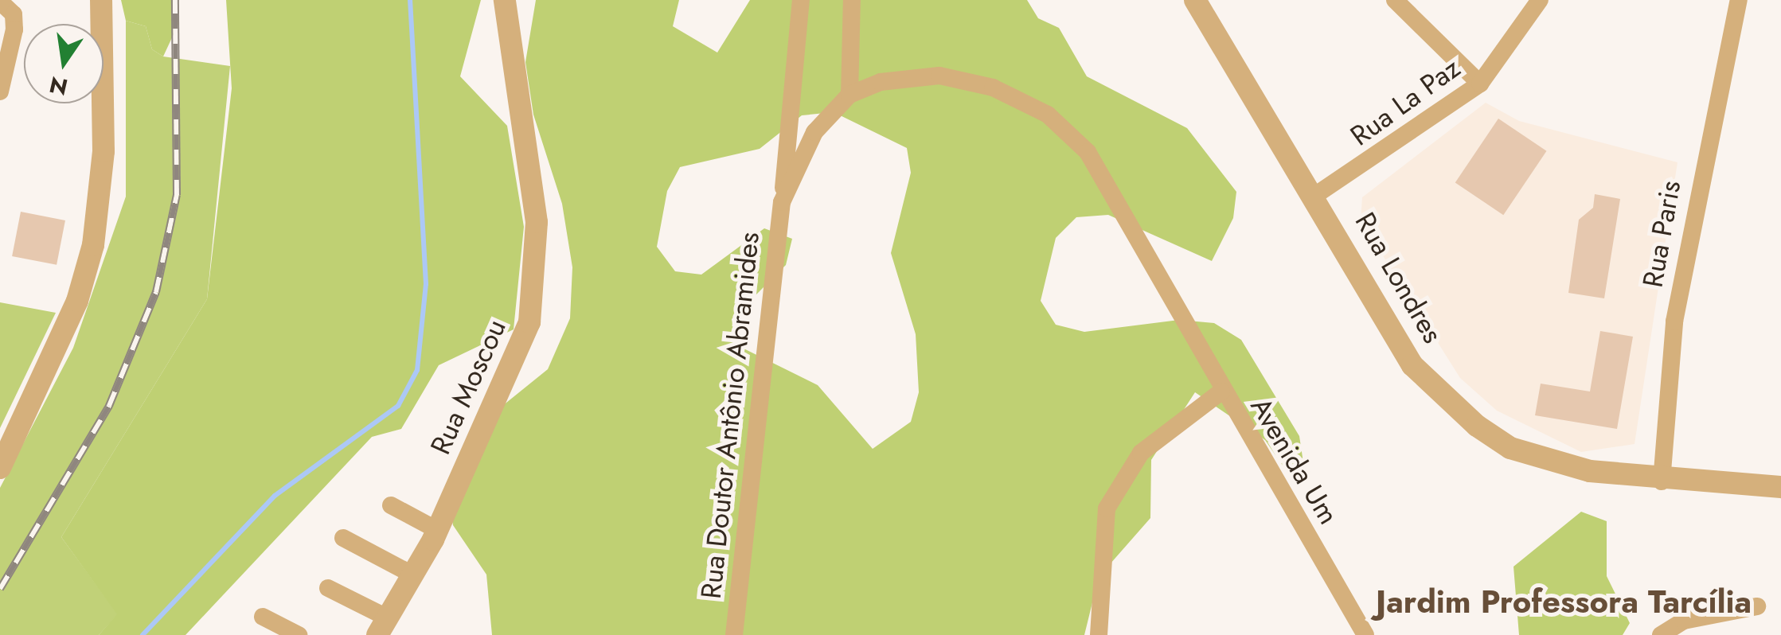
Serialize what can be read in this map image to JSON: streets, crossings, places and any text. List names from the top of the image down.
{
  "streets": {
    "street": [
      "Rua La Paz",
      "Rua Paris",
      "Rua Londres",
      "Rua Moscou",
      "Rua Doutor Antônio Abramides",
      "Avenida Um"
    ]
  },
  "crossings": [
    ["Rua La Paz", "Rua Londres"],
    ["Rua Paris", "Rua Londres"],
    ["Rua Doutor Antônio Abramides", "Avenida Um"]
  ],
  "districts": ["Jardim Professora Tarcília"],
  "north": "bottom"
}
